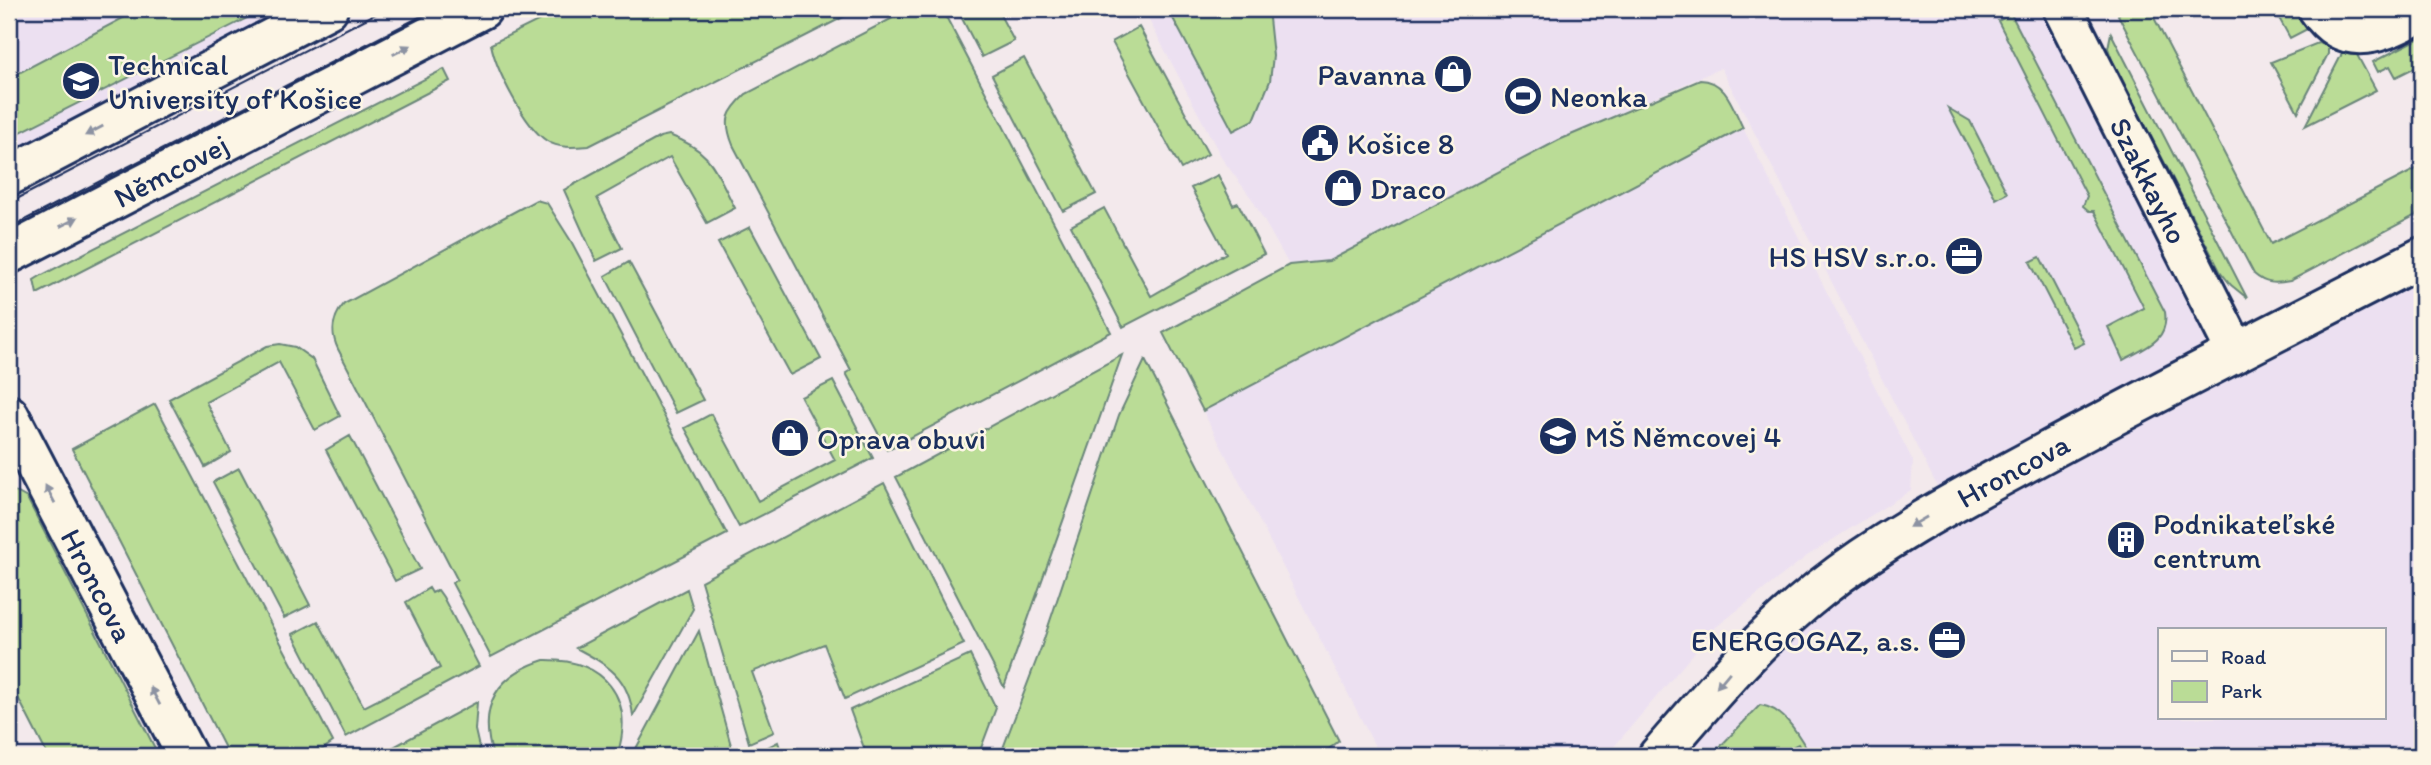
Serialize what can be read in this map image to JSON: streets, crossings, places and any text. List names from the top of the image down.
{
  "streets": {
    "street": ["Němcovej", "Szakkayho", "Hroncova"]
  },
  "crossings": [
    ["Szakkayho", "Hroncova"]
  ],
  "places": {
    "shop": ["Pavanna", "Draco", "Oprava obuvi"],
    "school or university": ["Technical University of Košice", "MŠ Němcovej 4"],
    "sports": ["Neonka"],
    "public building": ["Košice 8"],
    "office": ["HS HSV s.r.o.", "ENERGOGAZ, a.s."],
    "building": ["Podnikateľské centrum"]
  },
  "legend": ["Road", "Park"]
}
